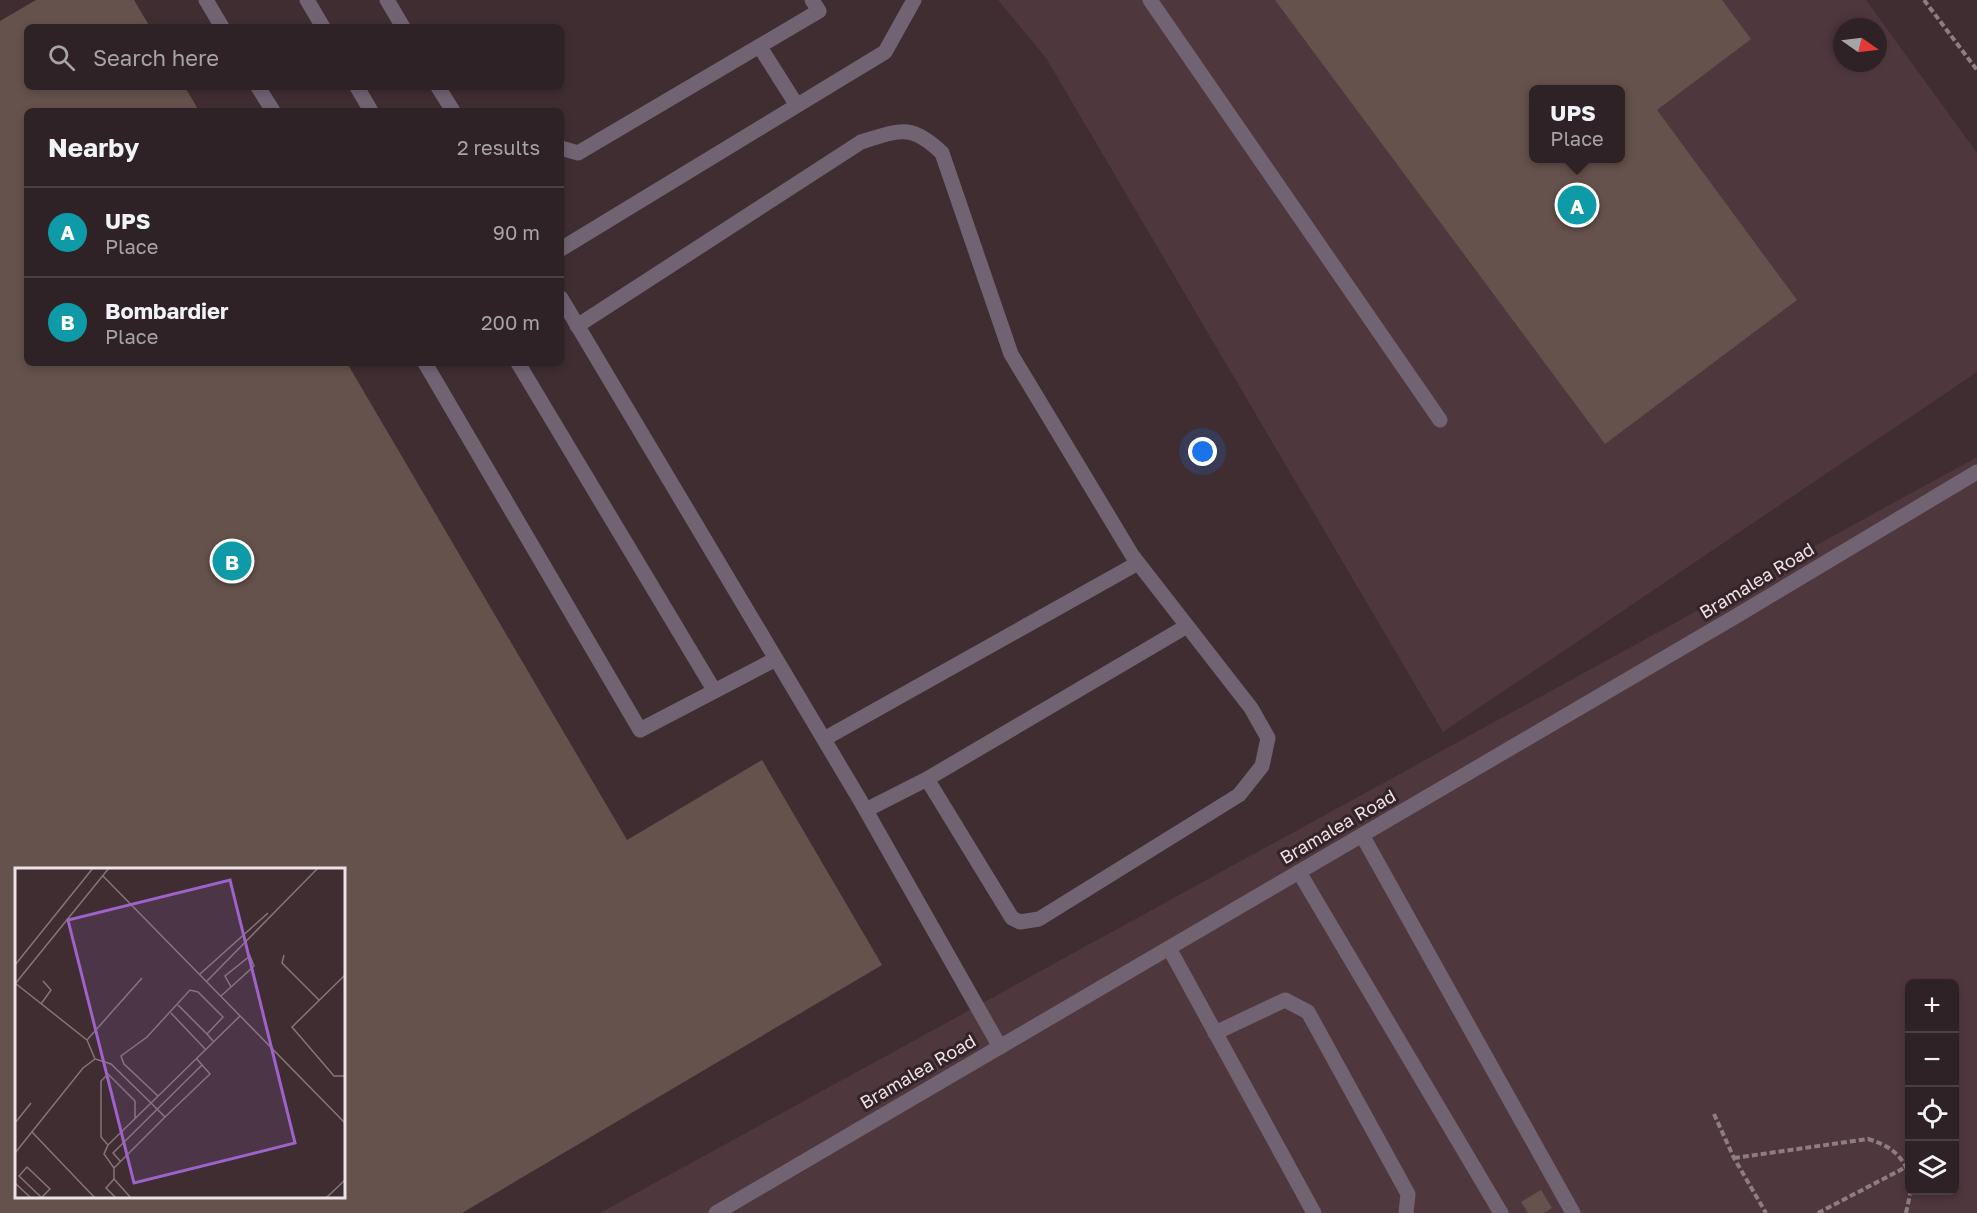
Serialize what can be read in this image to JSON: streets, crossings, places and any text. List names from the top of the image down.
{
  "streets": {
    "street": ["Bramalea Road"]
  },
  "north": "right",
  "page": {
    "search": "Search here",
    "popup": ["UPS", "Place"],
    "heading": ["Nearby", "2 results"],
    "pins": ["A", "B"],
    "list": [
      {
        "mark": "A",
        "name": "UPS",
        "note": "Place",
        "value": "90 m"
      },
      {
        "mark": "B",
        "name": "Bombardier",
        "note": "Place",
        "value": "200 m"
      }
    ],
    "map_buttons": ["+", "−"]
  }
}
